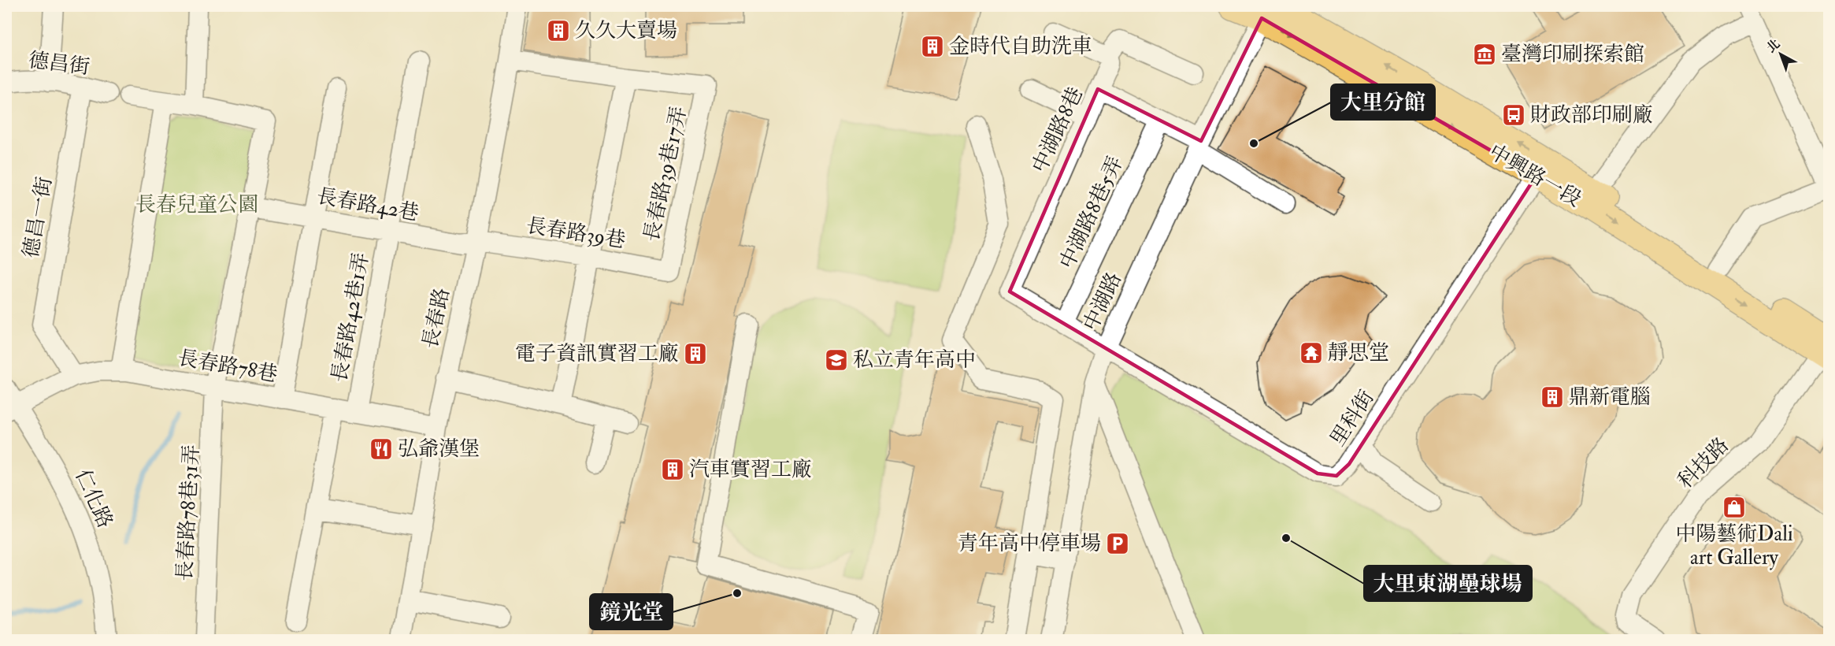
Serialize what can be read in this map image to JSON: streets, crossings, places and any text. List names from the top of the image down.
{
  "streets": {
    "main road": ["中興路一段"],
    "street": [
      "德昌街",
      "中湖路8巷",
      "長春路39巷17弄",
      "長春路42巷",
      "中湖路8巷5弄",
      "德昌一街",
      "長春路39巷",
      "中湖路",
      "長春路42巷1弄",
      "長春路",
      "長春路78巷",
      "里科街",
      "科技路",
      "仁化路",
      "長春路78巷31弄"
    ]
  },
  "crossings": [
    ["德昌街", "德昌一街"],
    ["中湖路8巷", "中湖路8巷5弄"],
    ["中湖路8巷", "中湖路"],
    ["長春路39巷17弄", "長春路39巷"],
    ["中興路一段", "中湖路"],
    ["中興路一段", "里科街"],
    ["中興路一段", "科技路"],
    ["長春路42巷", "長春路39巷"],
    ["長春路42巷", "長春路42巷1弄"],
    ["長春路42巷", "長春路"],
    ["長春路42巷", "長春路78巷31弄"],
    ["德昌一街", "長春路78巷"],
    ["長春路39巷", "長春路"],
    ["中湖路", "里科街"],
    ["長春路42巷1弄", "長春路78巷"],
    ["長春路", "長春路78巷"],
    ["長春路78巷", "仁化路"],
    ["長春路78巷", "長春路78巷31弄"]
  ],
  "parks": ["長春兒童公園"],
  "places": {
    "building": [
      "久久大賣場",
      "金時代自助洗車",
      "電子資訊實習工廠",
      "鼎新電腦",
      "汽車實習工廠"
    ],
    "museum": ["臺灣印刷探索館"],
    "bus stop": ["財政部印刷廠"],
    "other": ["大里分館", "大里東湖壘球場", "鏡光堂"],
    "temple": ["靜思堂"],
    "school or university": ["私立青年高中"],
    "restaurant": ["弘爺漢堡"],
    "shop": ["中陽藝術Dali art Gallery"],
    "parking": ["青年高中停車場"]
  },
  "north": "top left"
}
